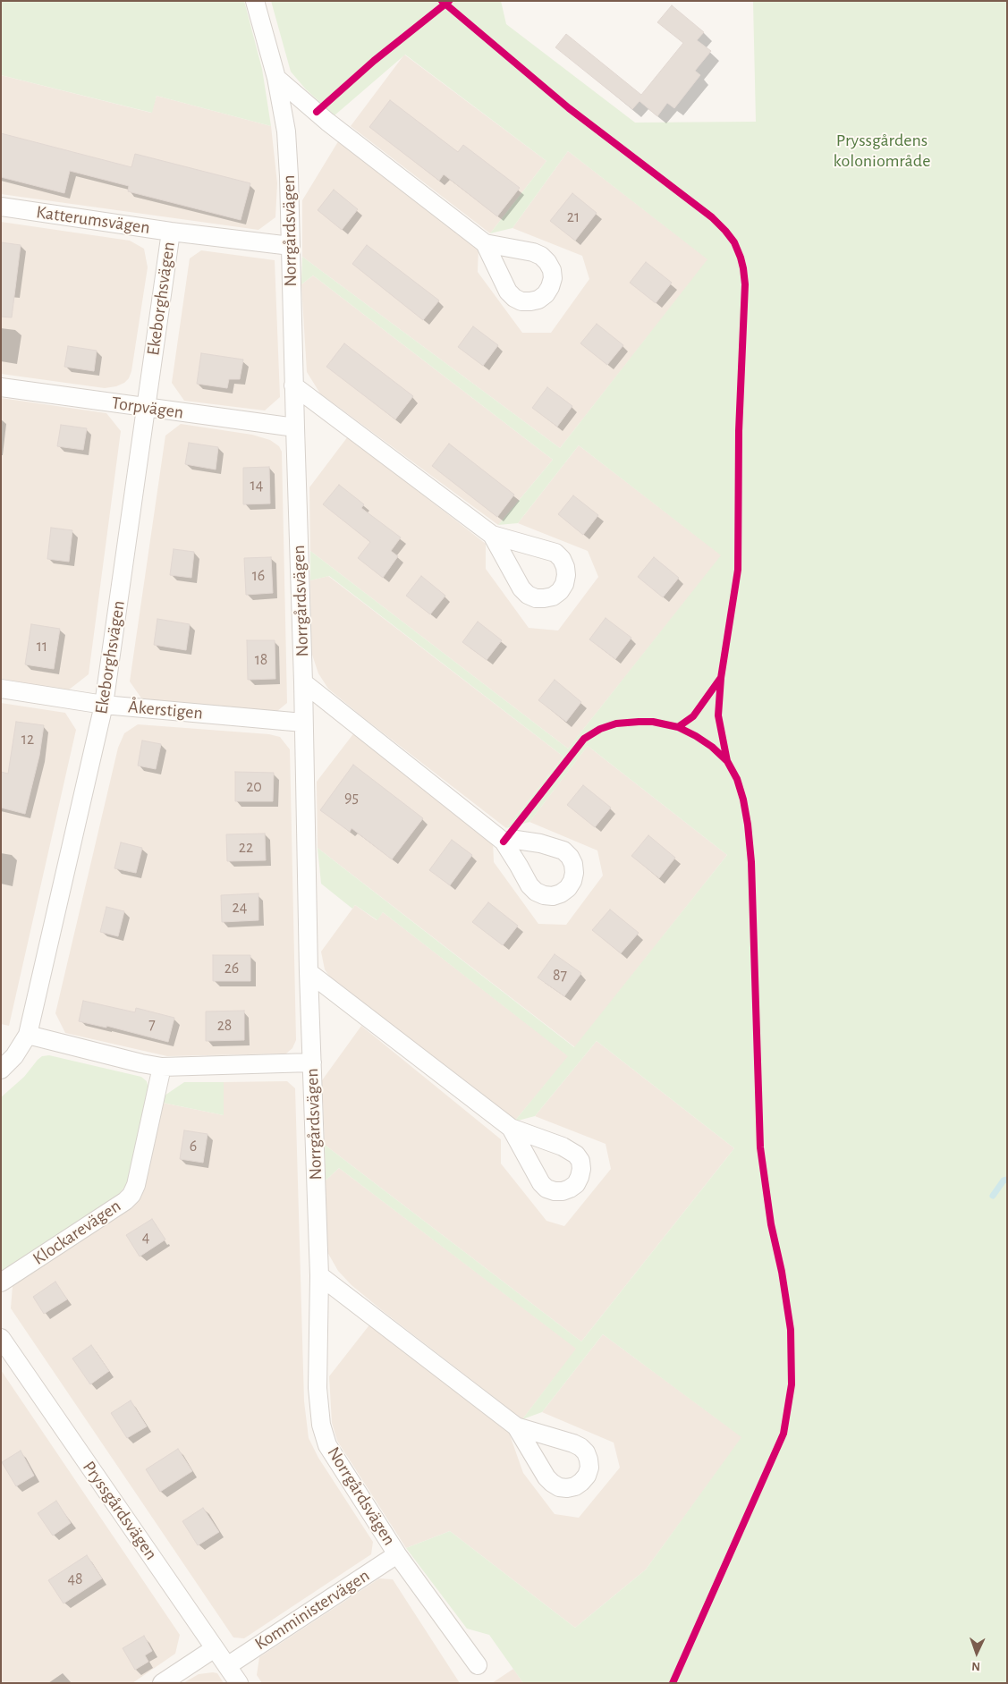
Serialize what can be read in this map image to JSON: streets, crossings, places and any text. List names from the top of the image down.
{
  "streets": {
    "street": [
      "Katterumsvägen",
      "Norrgårdsvägen",
      "Ekeborghsvägen",
      "Torpvägen",
      "Åkerstigen",
      "Klockarevägen",
      "Pryssgårdsvägen",
      "Komministervägen"
    ]
  },
  "crossings": [
    ["Katterumsvägen", "Norrgårdsvägen"],
    ["Katterumsvägen", "Ekeborghsvägen"],
    ["Norrgårdsvägen", "Torpvägen"],
    ["Norrgårdsvägen", "Åkerstigen"],
    ["Norrgårdsvägen", "Komministervägen"],
    ["Ekeborghsvägen", "Torpvägen"],
    ["Ekeborghsvägen", "Åkerstigen"],
    ["Pryssgårdsvägen", "Komministervägen"]
  ],
  "parks": ["Pryssgårdens koloniområde"],
  "house_numbers": [
    "21",
    "14",
    "16",
    "11",
    "18",
    "12",
    "20",
    "95",
    "22",
    "24",
    "26",
    "87",
    "7",
    "28",
    "6",
    "4",
    "48"
  ],
  "north": "bottom"
}
